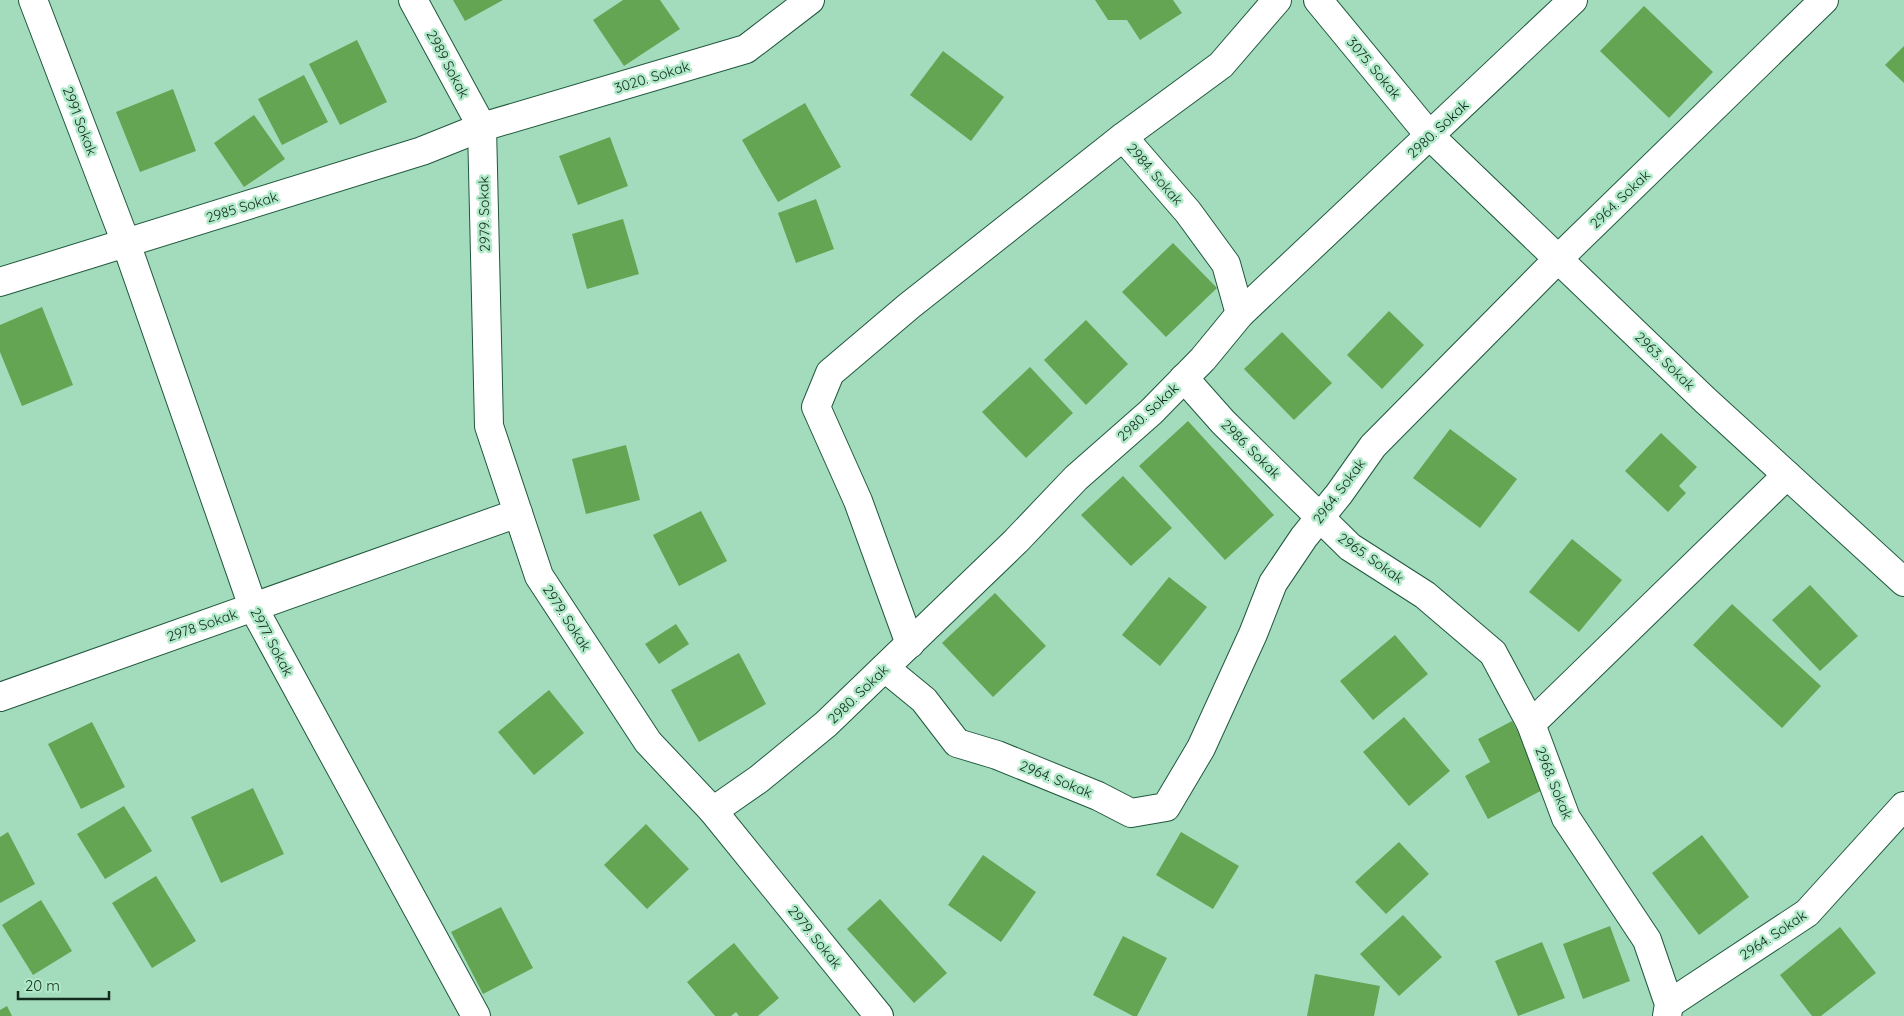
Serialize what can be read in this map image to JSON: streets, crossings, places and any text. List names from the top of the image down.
{
  "streets": {
    "street": [
      "2989 Sokak",
      "3075. Sokak",
      "3020. Sokak",
      "2991 Sokak",
      "2980. Sokak",
      "2984. Sokak",
      "2964. Sokak",
      "2985 Sokak",
      "2979. Sokak",
      "2963. Sokak",
      "2986. Sokak",
      "2965. Sokak",
      "2978 Sokak",
      "2977. Sokak",
      "2968. Sokak"
    ]
  },
  "crossings": [
    ["2989 Sokak", "3020. Sokak"],
    ["2989 Sokak", "2985 Sokak"],
    ["2989 Sokak", "2979. Sokak"],
    ["3075. Sokak", "2980. Sokak"],
    ["3075. Sokak", "2963. Sokak"],
    ["3020. Sokak", "2985 Sokak"],
    ["3020. Sokak", "2979. Sokak"],
    ["2991 Sokak", "2985 Sokak"],
    ["2991 Sokak", "2977. Sokak"],
    ["2980. Sokak", "2984. Sokak"],
    ["2980. Sokak", "2964. Sokak"],
    ["2980. Sokak", "2979. Sokak"],
    ["2980. Sokak", "2963. Sokak"],
    ["2980. Sokak", "2986. Sokak"],
    ["2964. Sokak", "2963. Sokak"],
    ["2964. Sokak", "2986. Sokak"],
    ["2964. Sokak", "2965. Sokak"],
    ["2964. Sokak", "2968. Sokak"],
    ["2985 Sokak", "2979. Sokak"],
    ["2985 Sokak", "2977. Sokak"],
    ["2979. Sokak", "2978 Sokak"],
    ["2986. Sokak", "2965. Sokak"],
    ["2965. Sokak", "2968. Sokak"],
    ["2978 Sokak", "2977. Sokak"]
  ],
  "scale_bar": "20 m"
}
